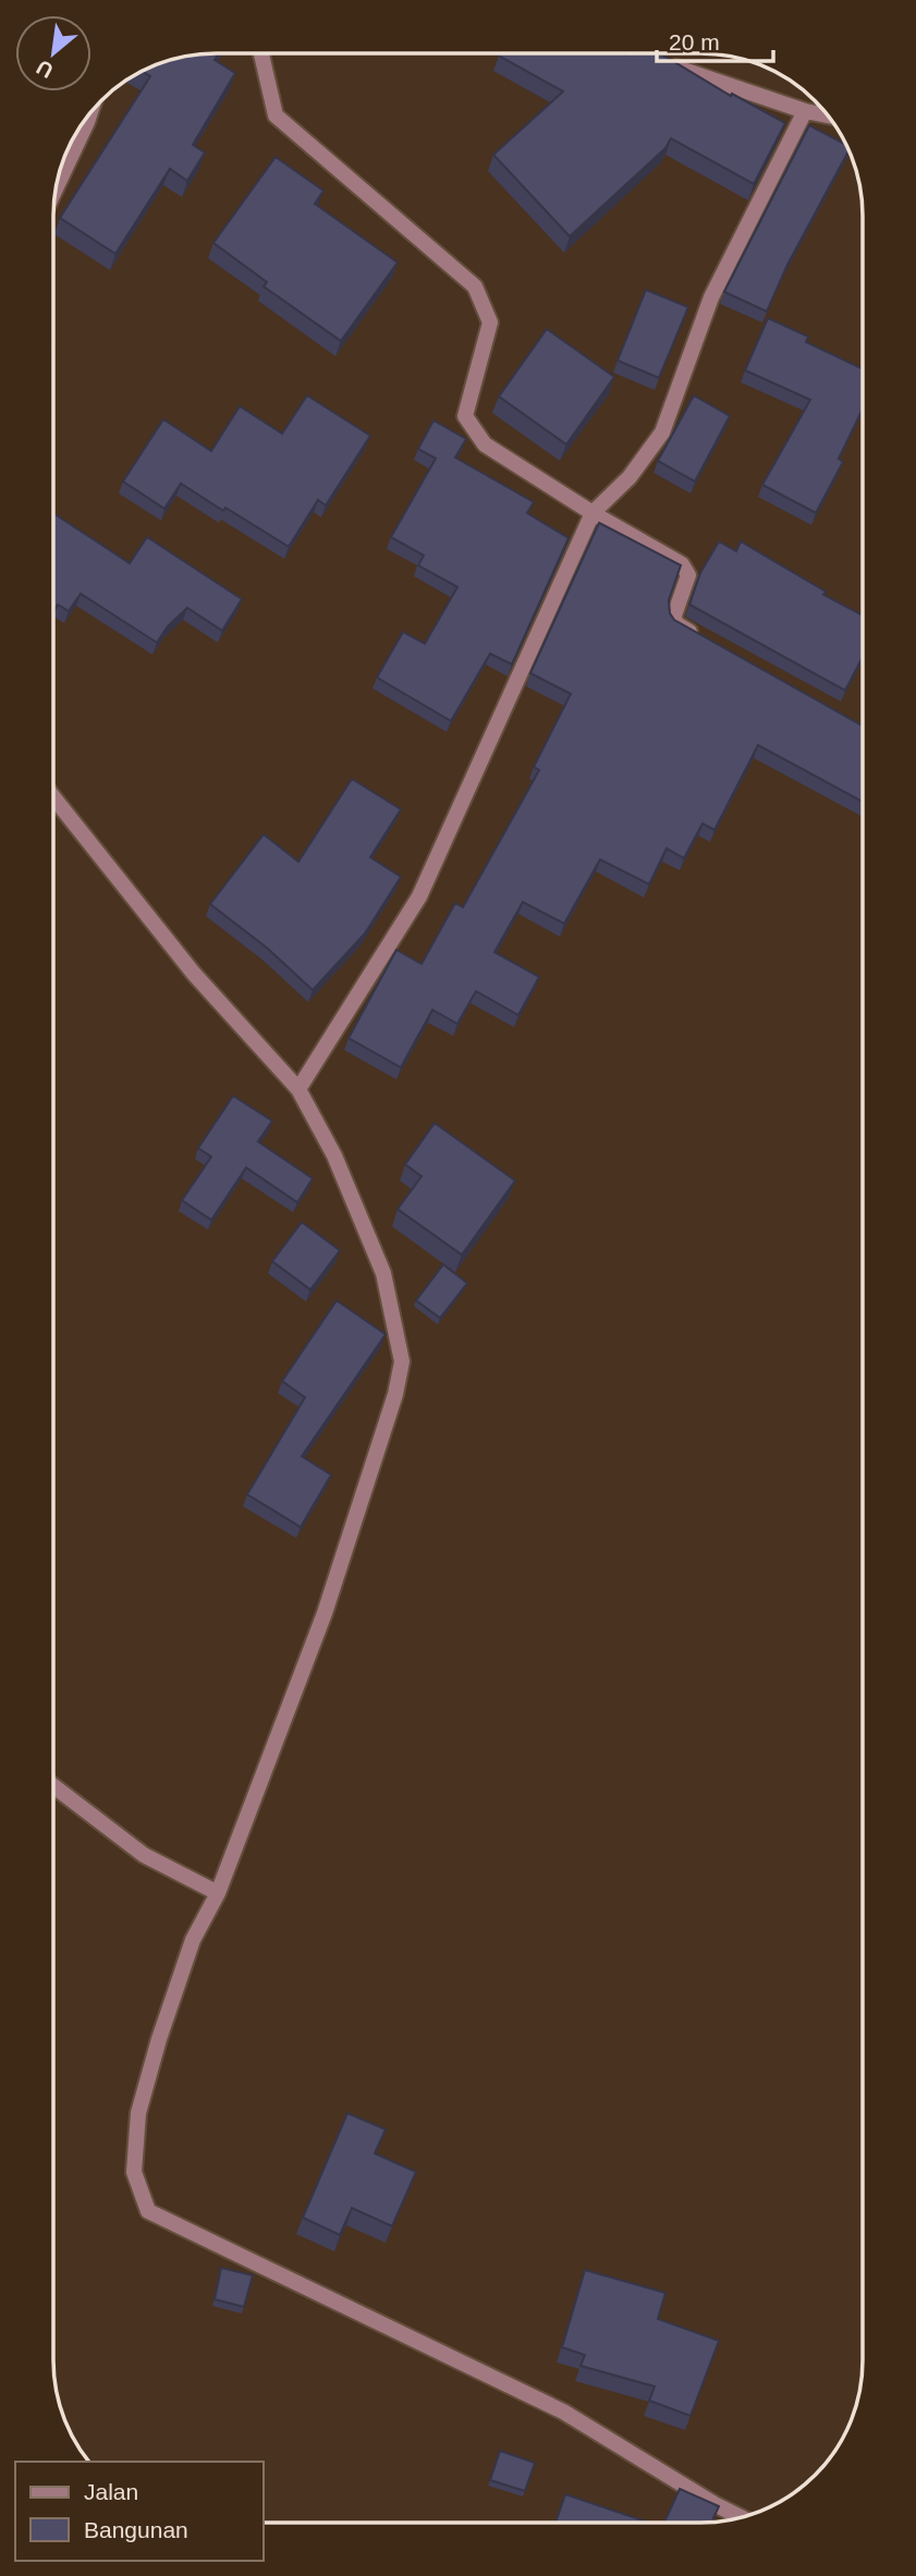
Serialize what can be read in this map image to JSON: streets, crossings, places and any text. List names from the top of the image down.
{
  "legend": ["Jalan", "Bangunan"],
  "scale_bar": "20 m",
  "north": "bottom left"
}
